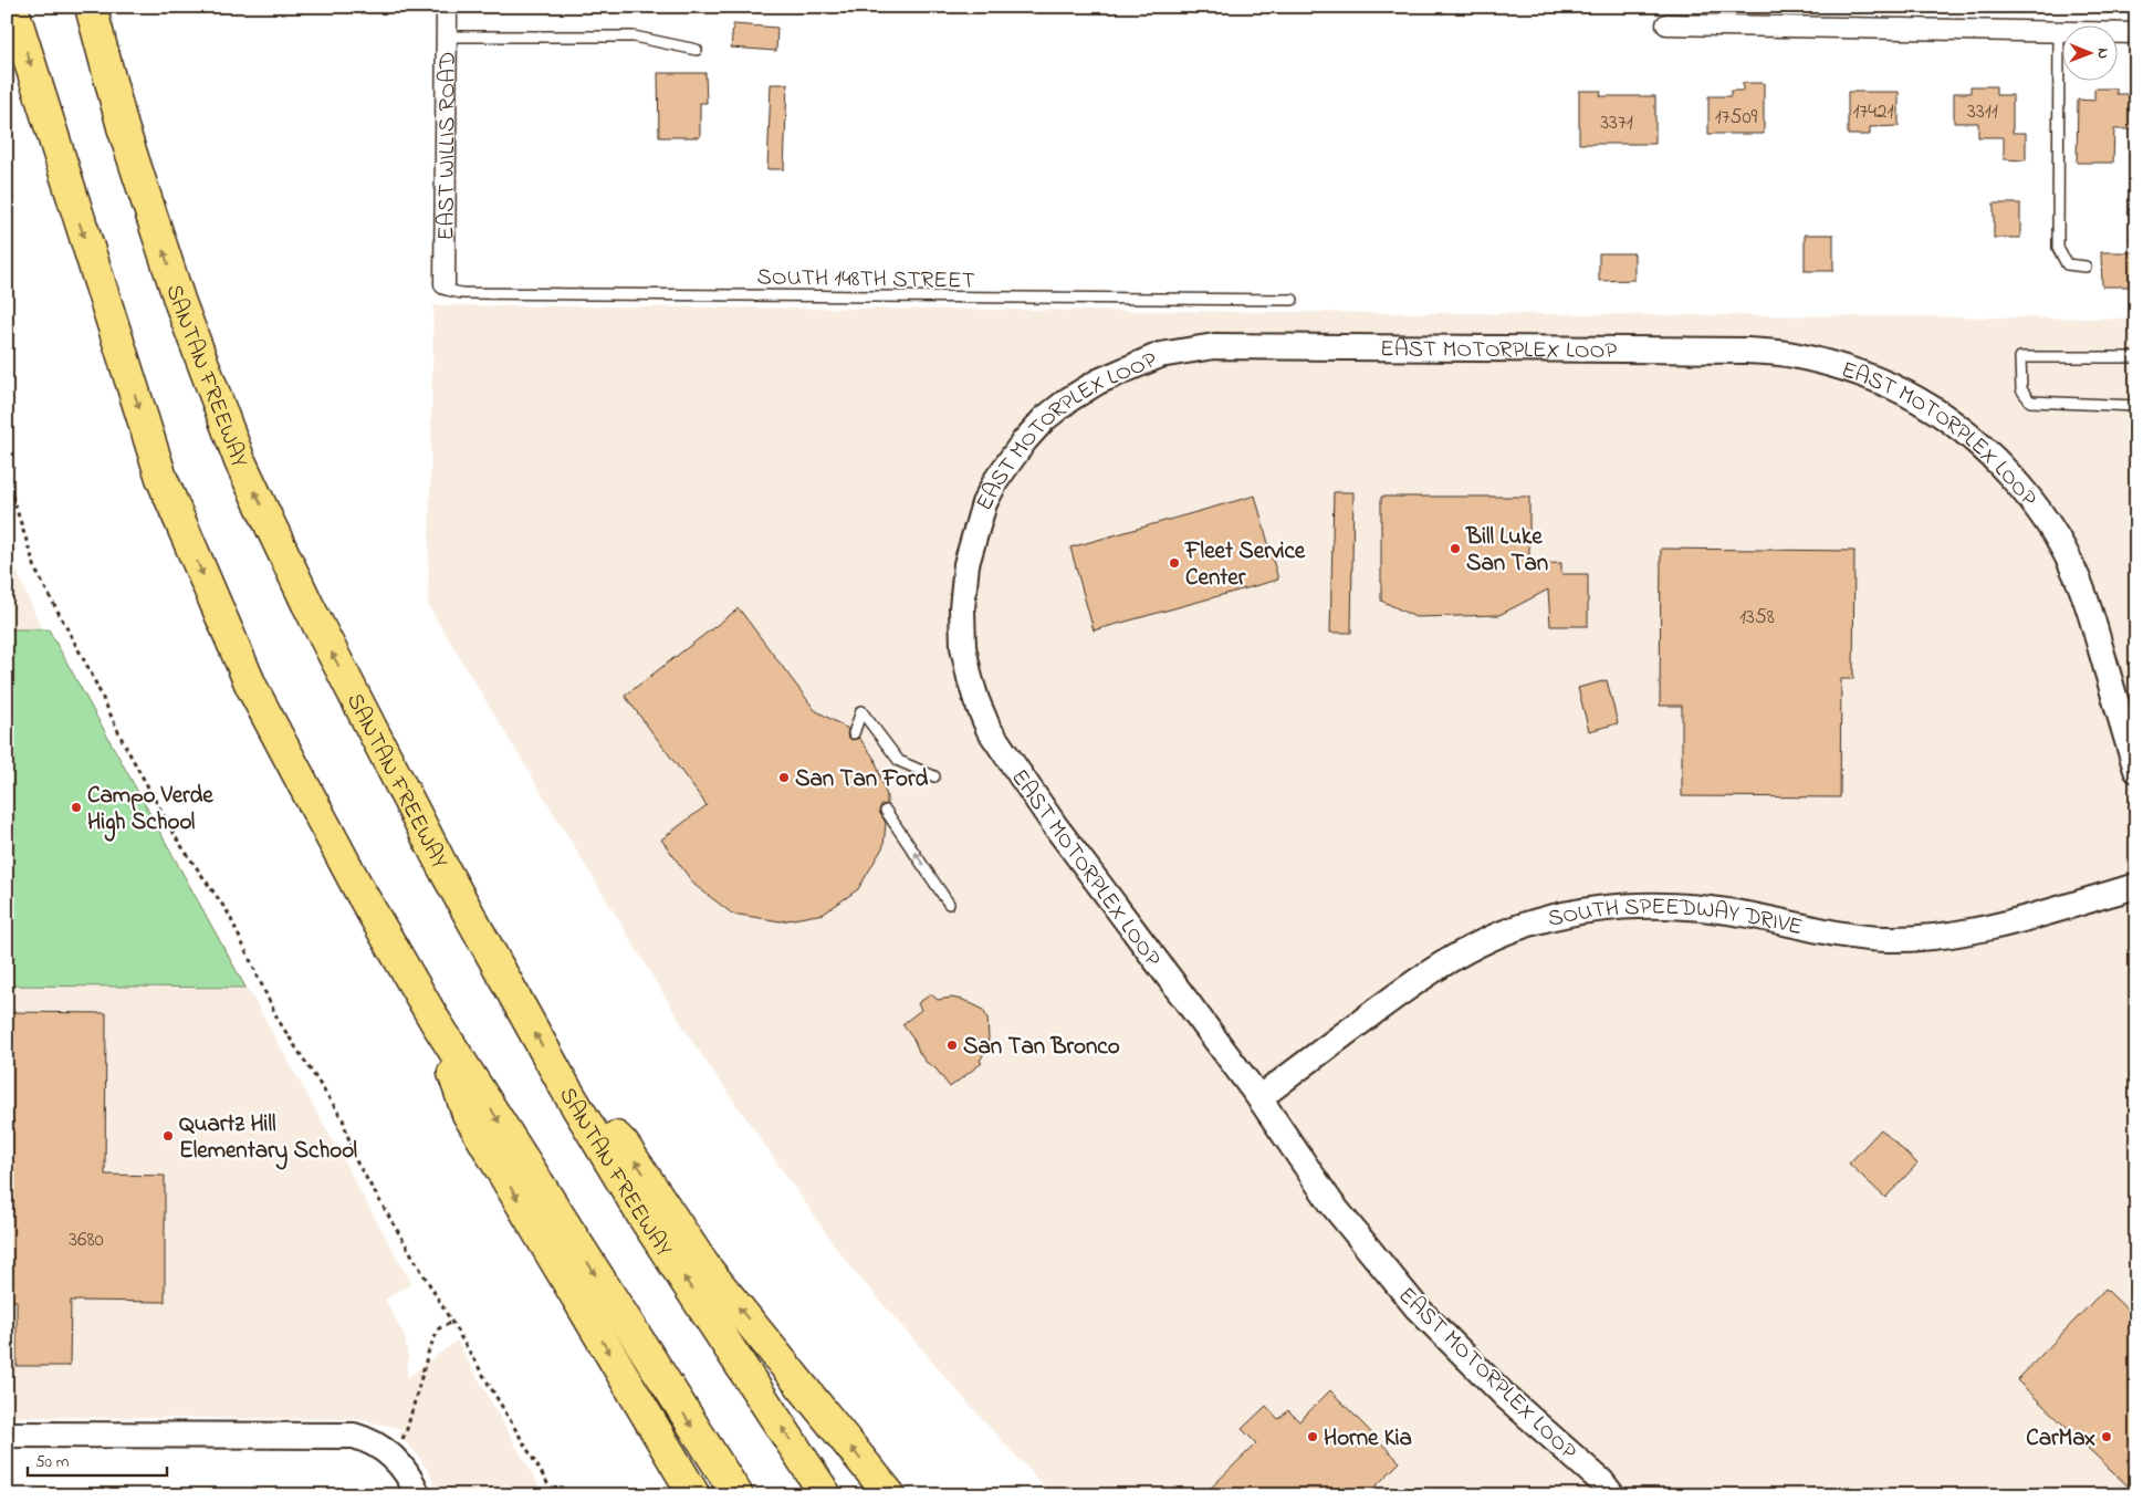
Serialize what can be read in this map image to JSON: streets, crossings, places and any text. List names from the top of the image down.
{
  "streets": {
    "highway": ["SANTAN FREEWAY"],
    "street": ["EAST WILLIS ROAD", "EAST MOTORPLEX LOOP", "SOUTH SPEEDWAY DRIVE"],
    "lane": ["SOUTH 148TH STREET"]
  },
  "crossings": [
    ["EAST WILLIS ROAD", "SOUTH 148TH STREET"],
    ["EAST MOTORPLEX LOOP", "SOUTH SPEEDWAY DRIVE"]
  ],
  "places": [
    "Bill Luke San Tan",
    "Fleet Service Center",
    "San Tan Ford",
    "Campo Verde High School",
    "San Tan Bronco",
    "Quartz Hill Elementary School",
    "Horne Kia",
    "CarMax"
  ],
  "house_numbers": [
    "17421",
    "3311",
    "17509",
    "3371",
    "1358",
    "3680"
  ],
  "scale_bar": "50 m",
  "north": "right"
}
